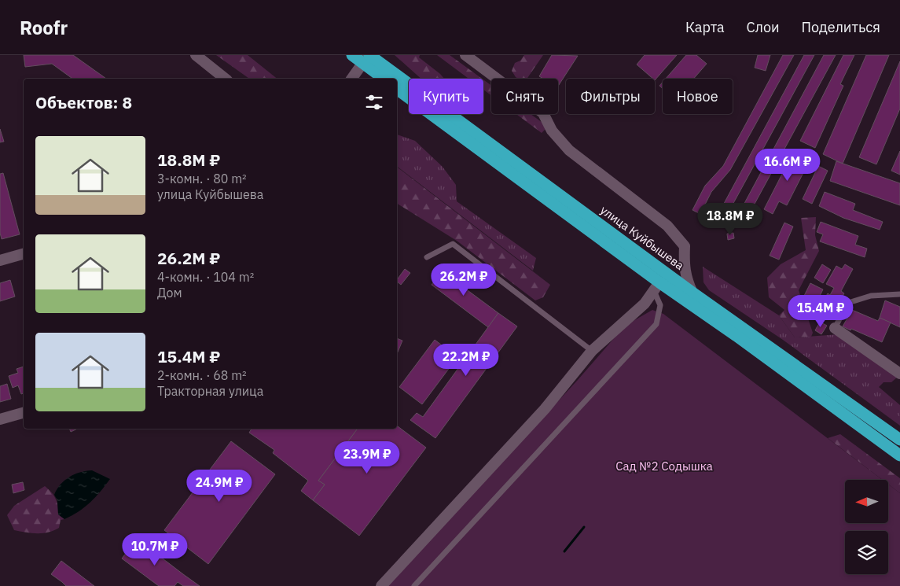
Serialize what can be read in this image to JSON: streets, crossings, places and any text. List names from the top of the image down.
{
  "streets": {
    "highway": ["улица Куйбышева"]
  },
  "parks": ["Сад №2 Содышка"],
  "north": "left",
  "page": {
    "header": "Roofr",
    "nav": ["Карта", "Слои", "Поделиться"],
    "chip": [
      "Купить",
      "Снять",
      "Фильтры",
      "Новое"
    ],
    "heading": "Объектов: 8",
    "list": [
      {
        "name": "18.8M ₽",
        "note": "3-комн. · 80 m² · улица Куйбышева"
      },
      {
        "name": "26.2M ₽",
        "note": "4-комн. · 104 m² · Дом"
      },
      {
        "name": "15.4M ₽",
        "note": "2-комн. · 68 m² · Тракторная улица"
      }
    ],
    "price": [
      "16.6M ₽",
      "18.8M ₽",
      "26.2M ₽",
      "15.4M ₽",
      "22.2M ₽",
      "23.9M ₽",
      "24.9M ₽",
      "10.7M ₽"
    ]
  }
}
